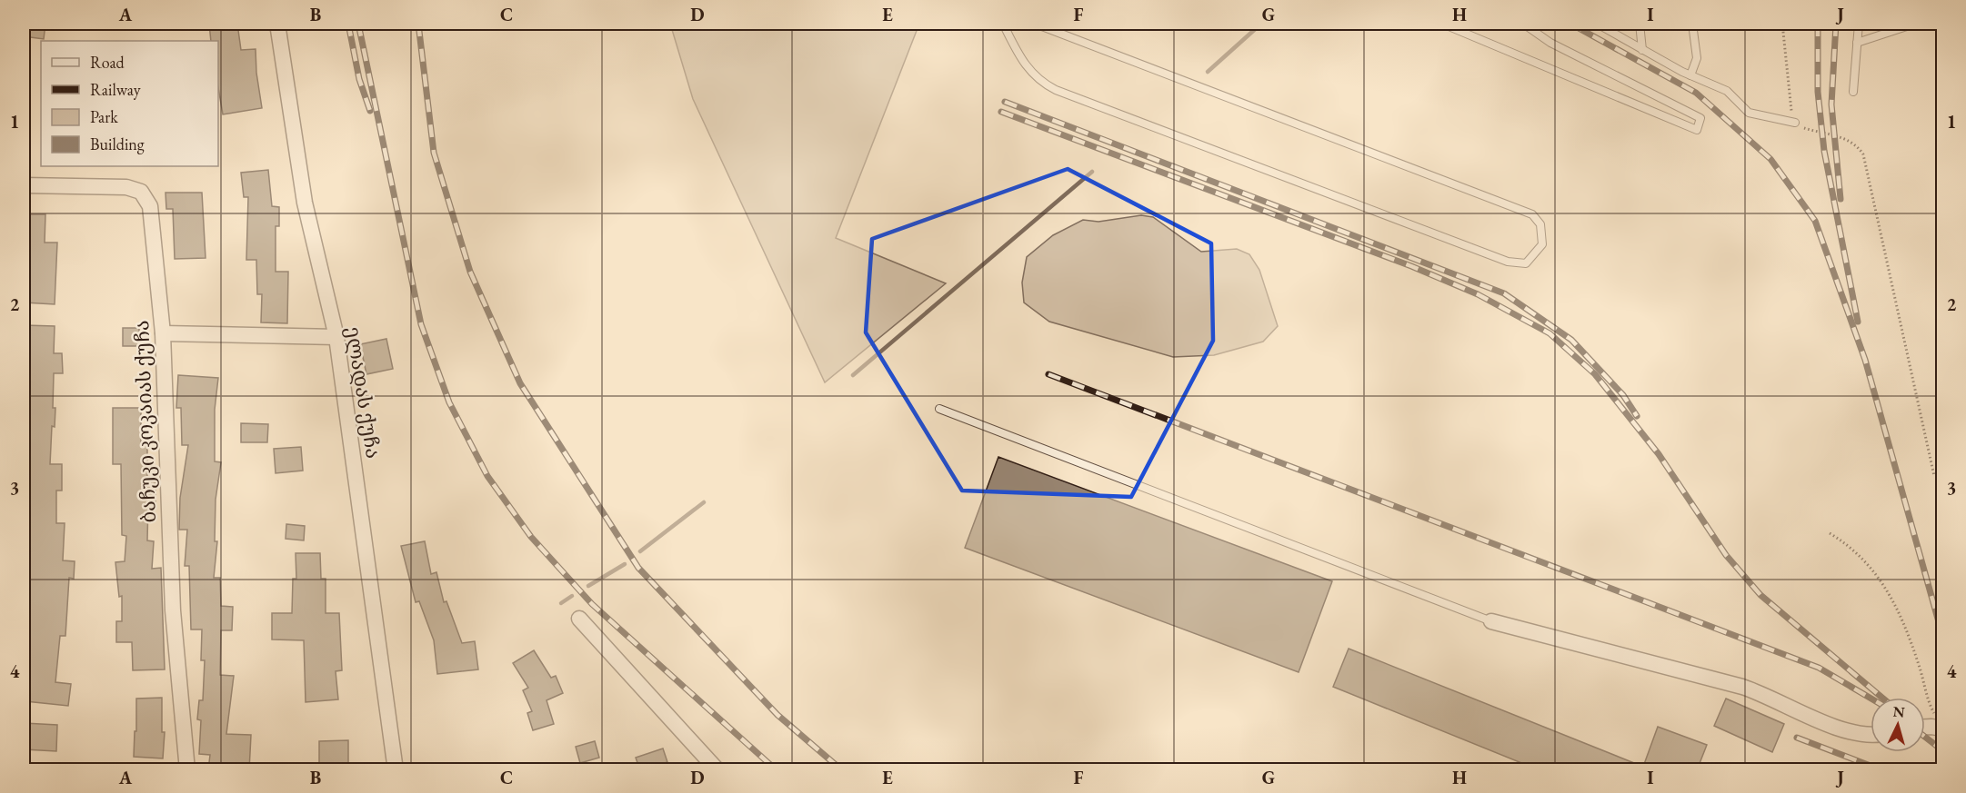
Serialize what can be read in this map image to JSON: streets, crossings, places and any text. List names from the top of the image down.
{
  "streets": {
    "street": ["ელადას ქუჩა", "ბაჩუკი კოკაიას ქუჩა"]
  },
  "legend": [
    "Road",
    "Railway",
    "Park",
    "Building"
  ],
  "north": "top",
  "grid": {
    "columns": [
      "A",
      "B",
      "C",
      "D",
      "E",
      "F",
      "G",
      "H",
      "I",
      "J"
    ],
    "rows": [
      "1",
      "2",
      "3",
      "4"
    ]
  }
}
